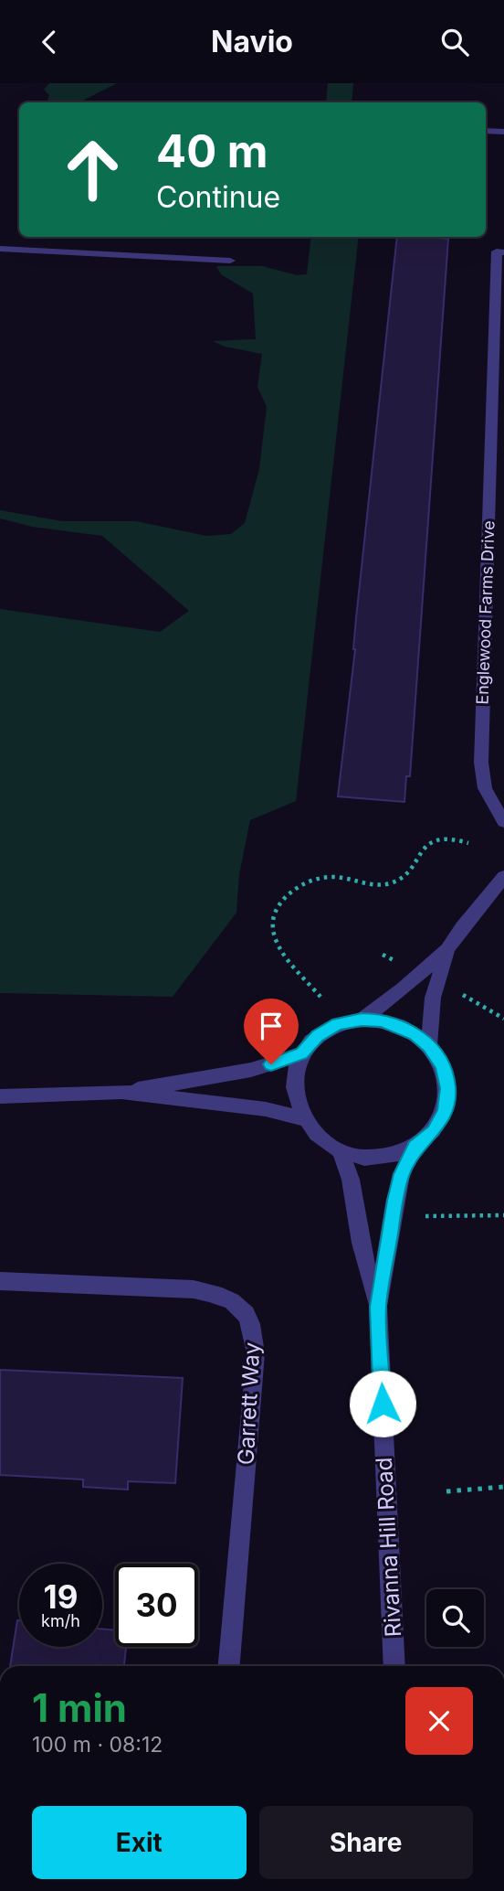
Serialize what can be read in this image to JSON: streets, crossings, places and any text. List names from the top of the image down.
{
  "streets": {
    "street": ["Englewood Farms Drive", "Garrett Way", "Rivanna Hill Road"]
  },
  "page": {
    "header": "Navio",
    "turn": ["40 m", "Continue"],
    "speed": "19 km/h",
    "limit": "30",
    "heading": ["1 min", "100 m · 08:12"],
    "buttons": ["Exit", "Share"]
  }
}
